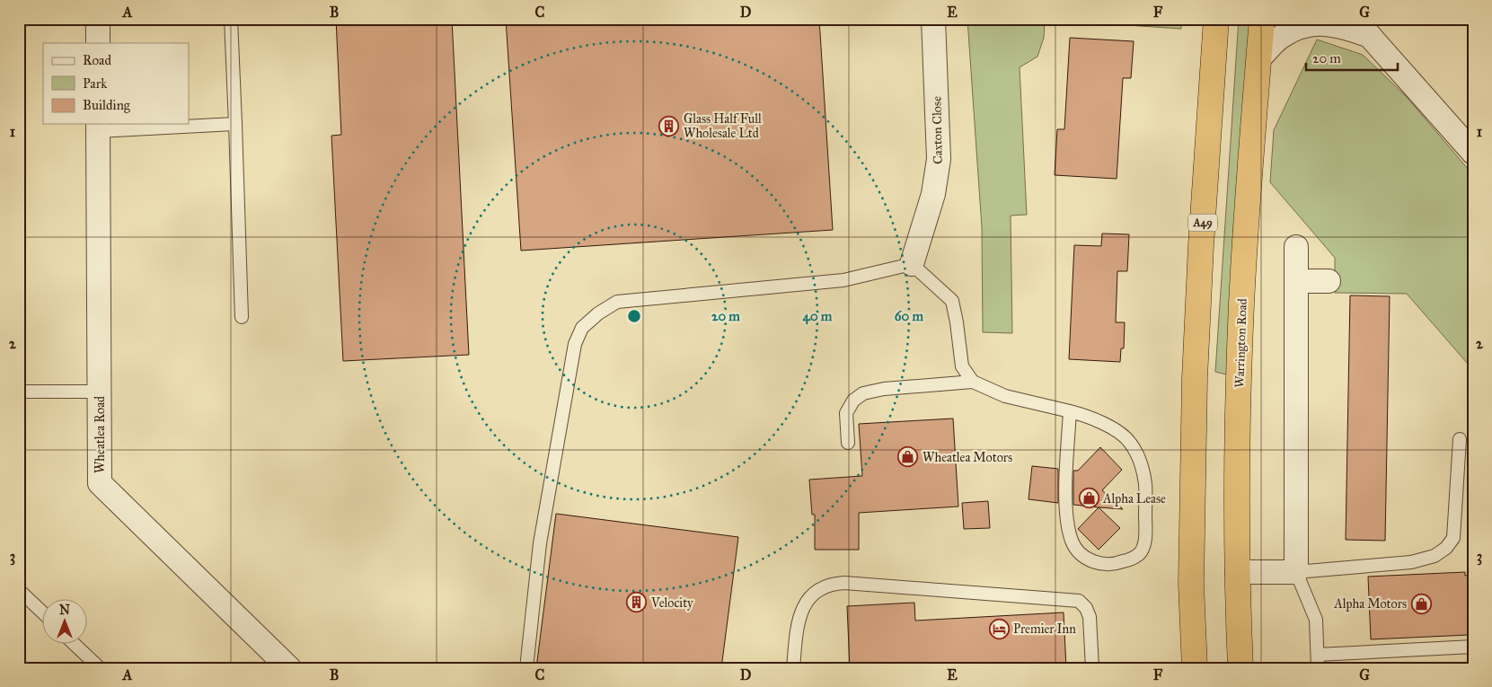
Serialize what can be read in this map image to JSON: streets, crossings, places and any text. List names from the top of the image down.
{
  "streets": {
    "highway": ["A49", "Warrington Road"],
    "street": ["Caxton Close", "Wheatlea Road"]
  },
  "places": {
    "building": ["Glass Half Full Wholesale Ltd", "Velocity"],
    "shop": ["Wheatlea Motors", "Alpha Lease", "Alpha Motors"],
    "hotel": ["Premier Inn"]
  },
  "legend": ["Road", "Park", "Building"],
  "scale_bar": "20 m",
  "north": "top",
  "grid": {
    "columns": [
      "A",
      "B",
      "C",
      "D",
      "E",
      "F",
      "G"
    ],
    "rows": ["1", "2", "3"]
  },
  "rings": ["20 m", "40 m", "60 m"]
}
